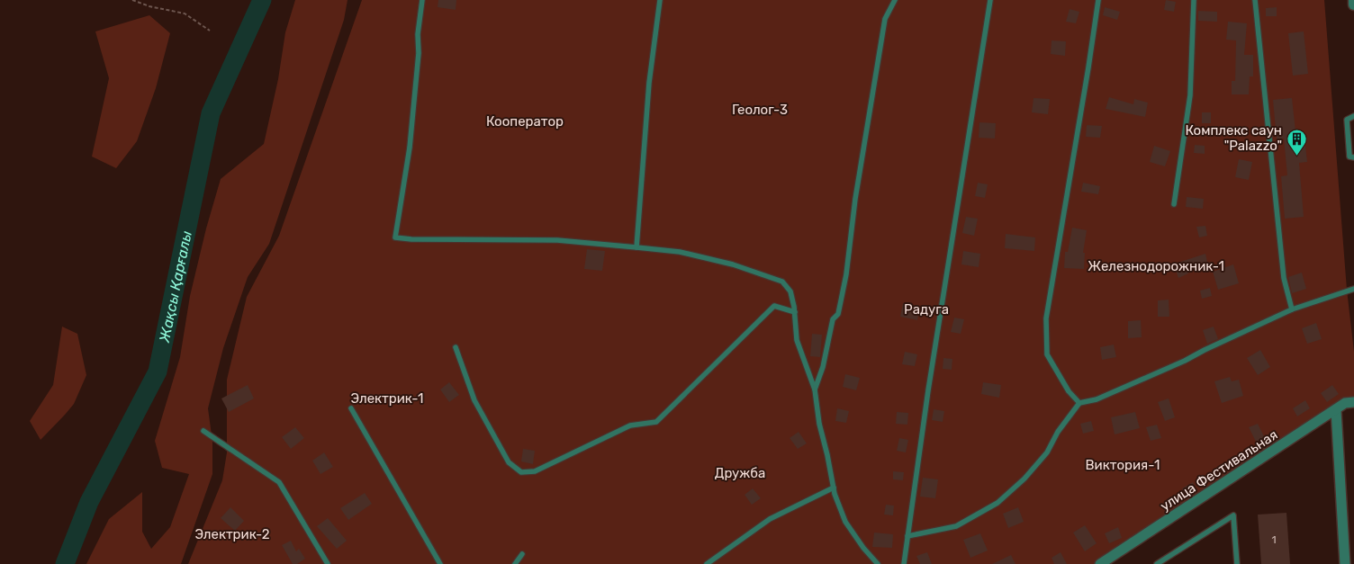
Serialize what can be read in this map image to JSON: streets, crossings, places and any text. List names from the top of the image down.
{
  "streets": {
    "street": ["улица Фестивальная"]
  },
  "water": ["Жақсы Қарғалы"],
  "parks": [
    "Геолог-3",
    "Кооператор",
    "Железнодорожник-1",
    "Радуга",
    "Электрик-1",
    "Виктория-1",
    "Дружба",
    "Электрик-2"
  ],
  "places": {
    "building": ["Комплекс саун \"Palazzo\""]
  },
  "house_numbers": ["1"]
}
